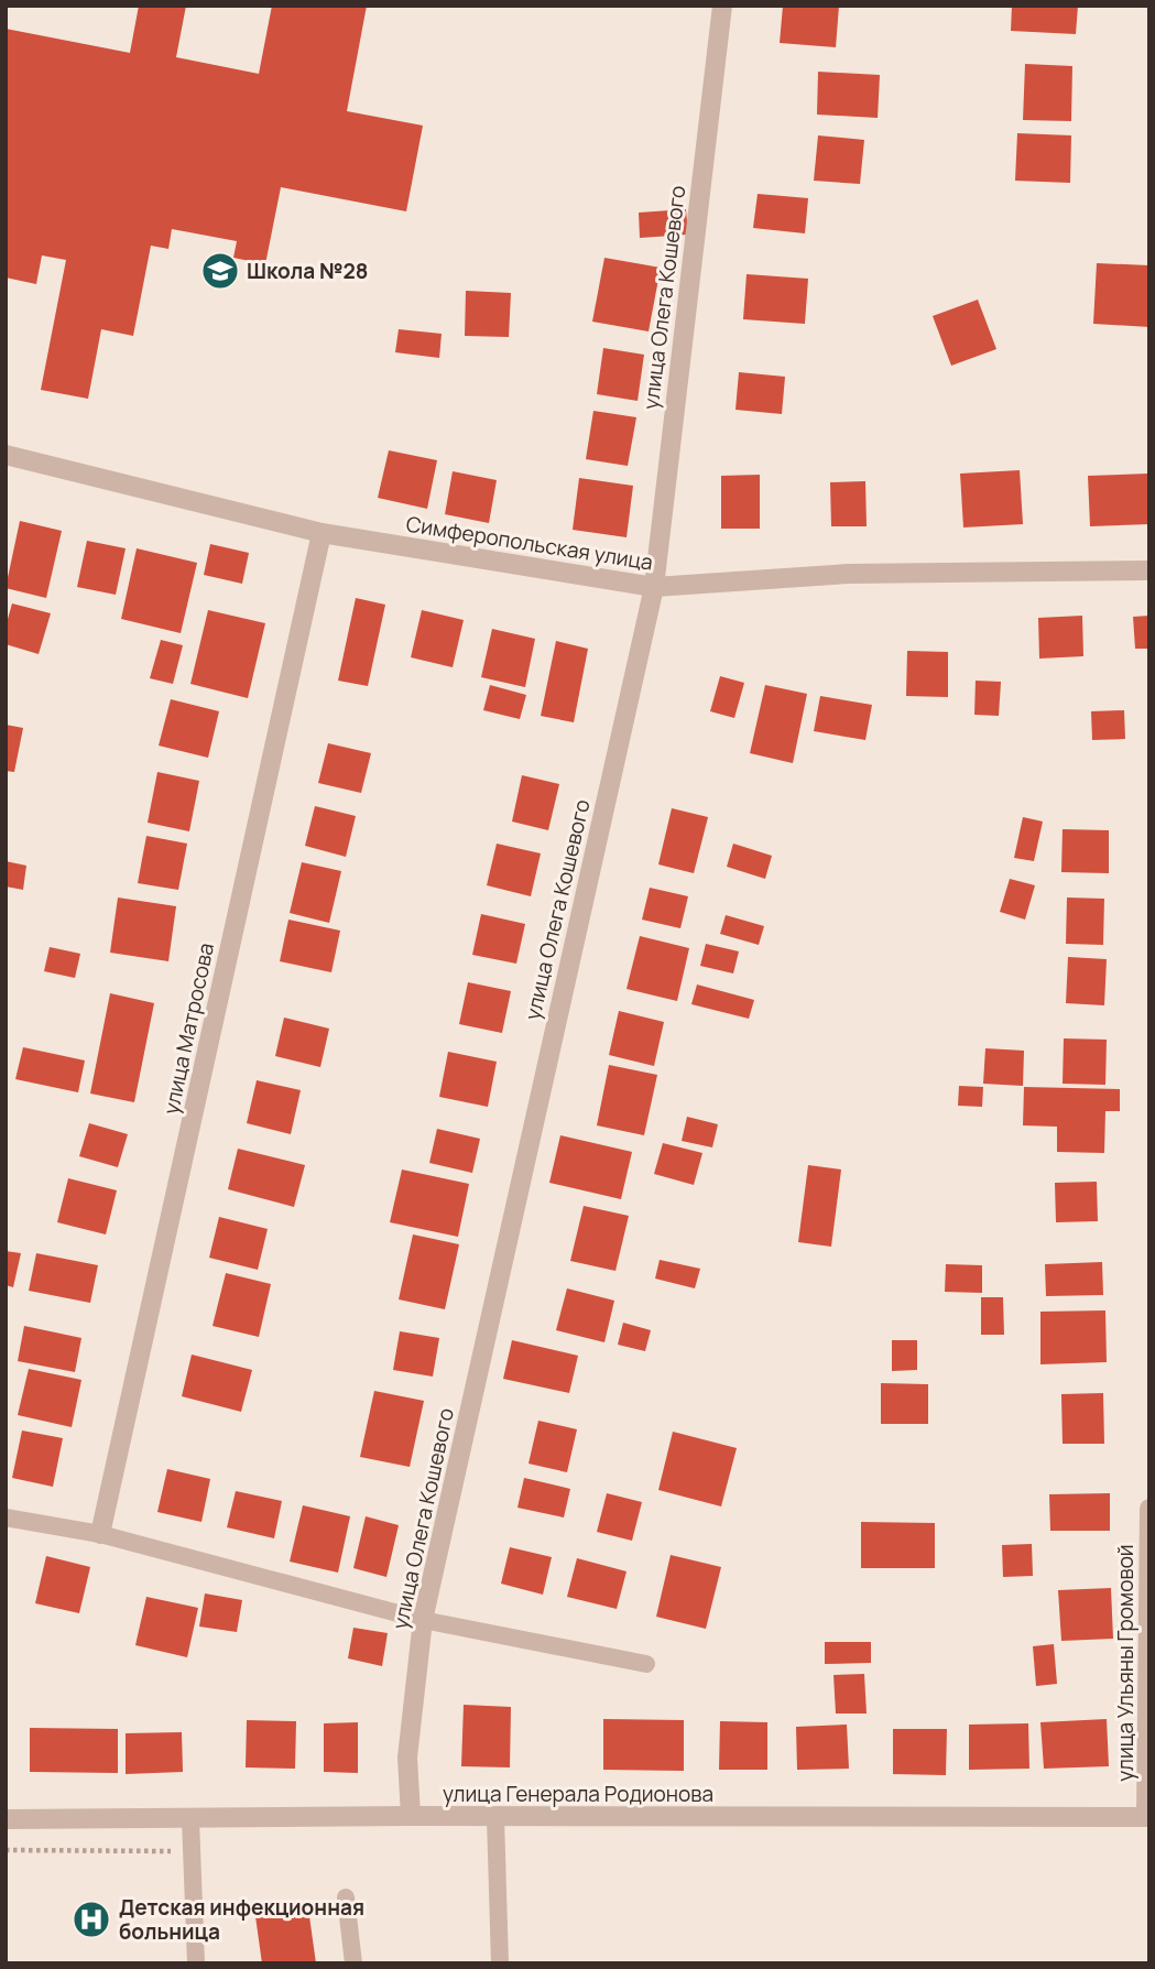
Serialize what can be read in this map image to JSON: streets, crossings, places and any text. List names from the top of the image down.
{
  "streets": {
    "street": [
      "улица Олега Кошевого",
      "Симферопольская улица",
      "улица Матросова",
      "улица Ульяны Громовой",
      "улица Генерала Родионова"
    ]
  },
  "crossings": [
    ["улица Олега Кошевого", "Симферопольская улица"],
    ["улица Олега Кошевого", "улица Генерала Родионова"],
    ["Симферопольская улица", "улица Матросова"],
    ["улица Ульяны Громовой", "улица Генерала Родионова"]
  ],
  "places": {
    "school or university": ["Школа №28"],
    "hospital": ["Детская инфекционная больница"]
  }
}
